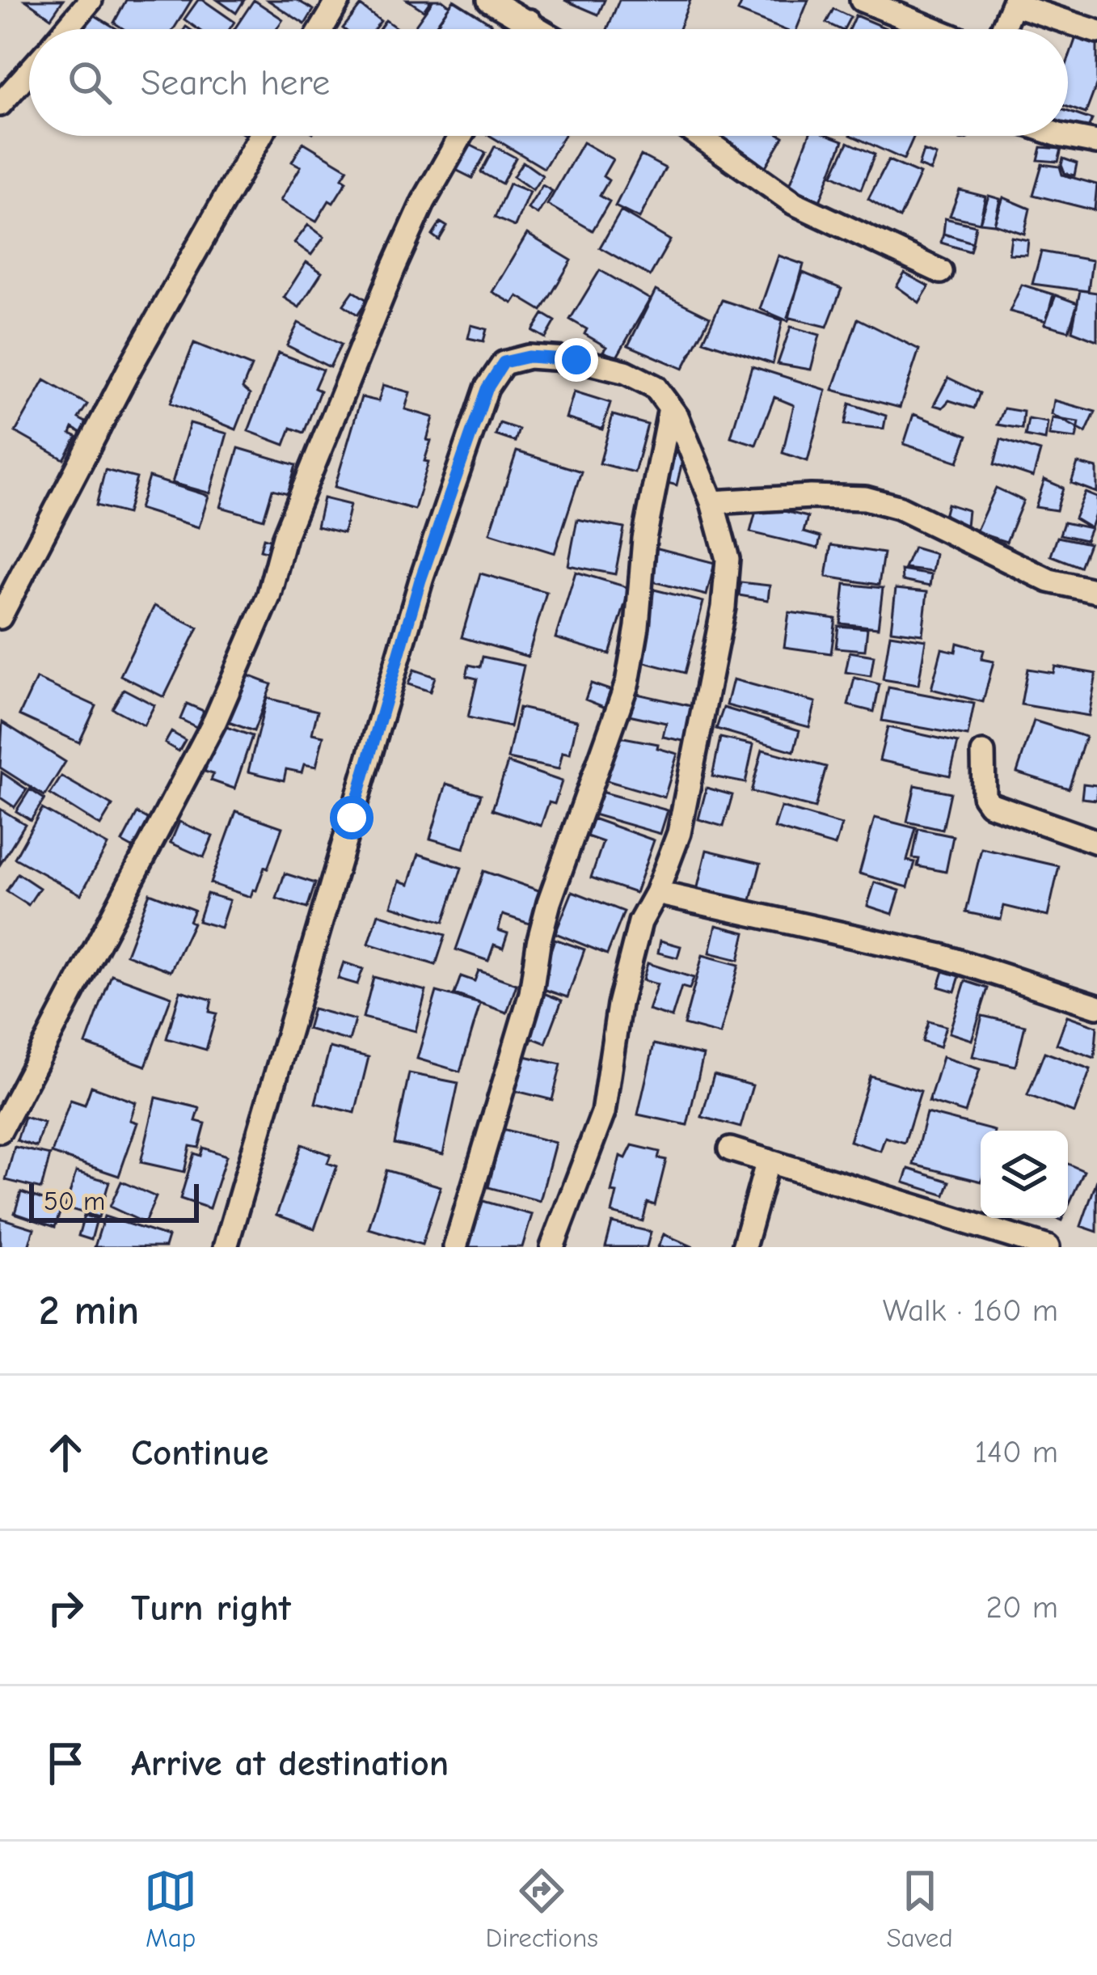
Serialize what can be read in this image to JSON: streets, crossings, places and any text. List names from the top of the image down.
{
  "scale_bar": "50 m",
  "page": {
    "search": "Search here",
    "scale": "50 m",
    "heading": ["2 min", "Walk · 160 m"],
    "list": [
      ["Continue", "140 m"],
      ["Turn right", "20 m"],
      "Arrive at destination"
    ],
    "nav": ["Map", "Directions", "Saved"]
  }
}
